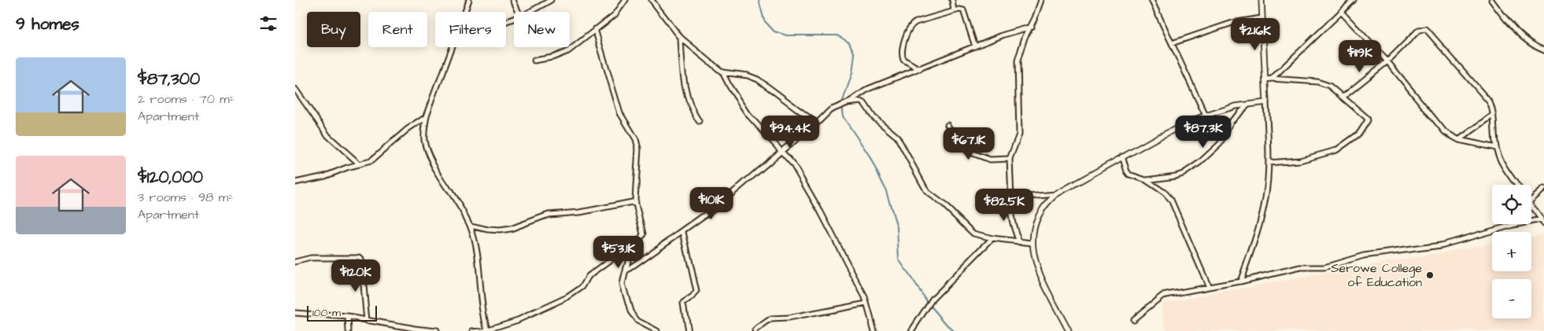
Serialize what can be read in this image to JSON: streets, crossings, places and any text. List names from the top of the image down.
{
  "places": ["Serowe College of Education"],
  "scale_bar": "100 m",
  "page": {
    "heading": "9 homes",
    "chip": [
      "Buy",
      "Rent",
      "Filters",
      "New"
    ],
    "price": [
      "$216K",
      "$119K",
      "$94.4K",
      "$87.3K",
      "$67.1K",
      "$101K",
      "$82.5K",
      "$53.1K",
      "$120K"
    ],
    "list": [
      {
        "name": "$87,300",
        "note": "2 rooms · 70 m² · Apartment"
      },
      {
        "name": "$120,000",
        "note": "3 rooms · 98 m² · Apartment"
      }
    ],
    "map_buttons": ["+", "−"],
    "scale": "100 m"
  }
}
